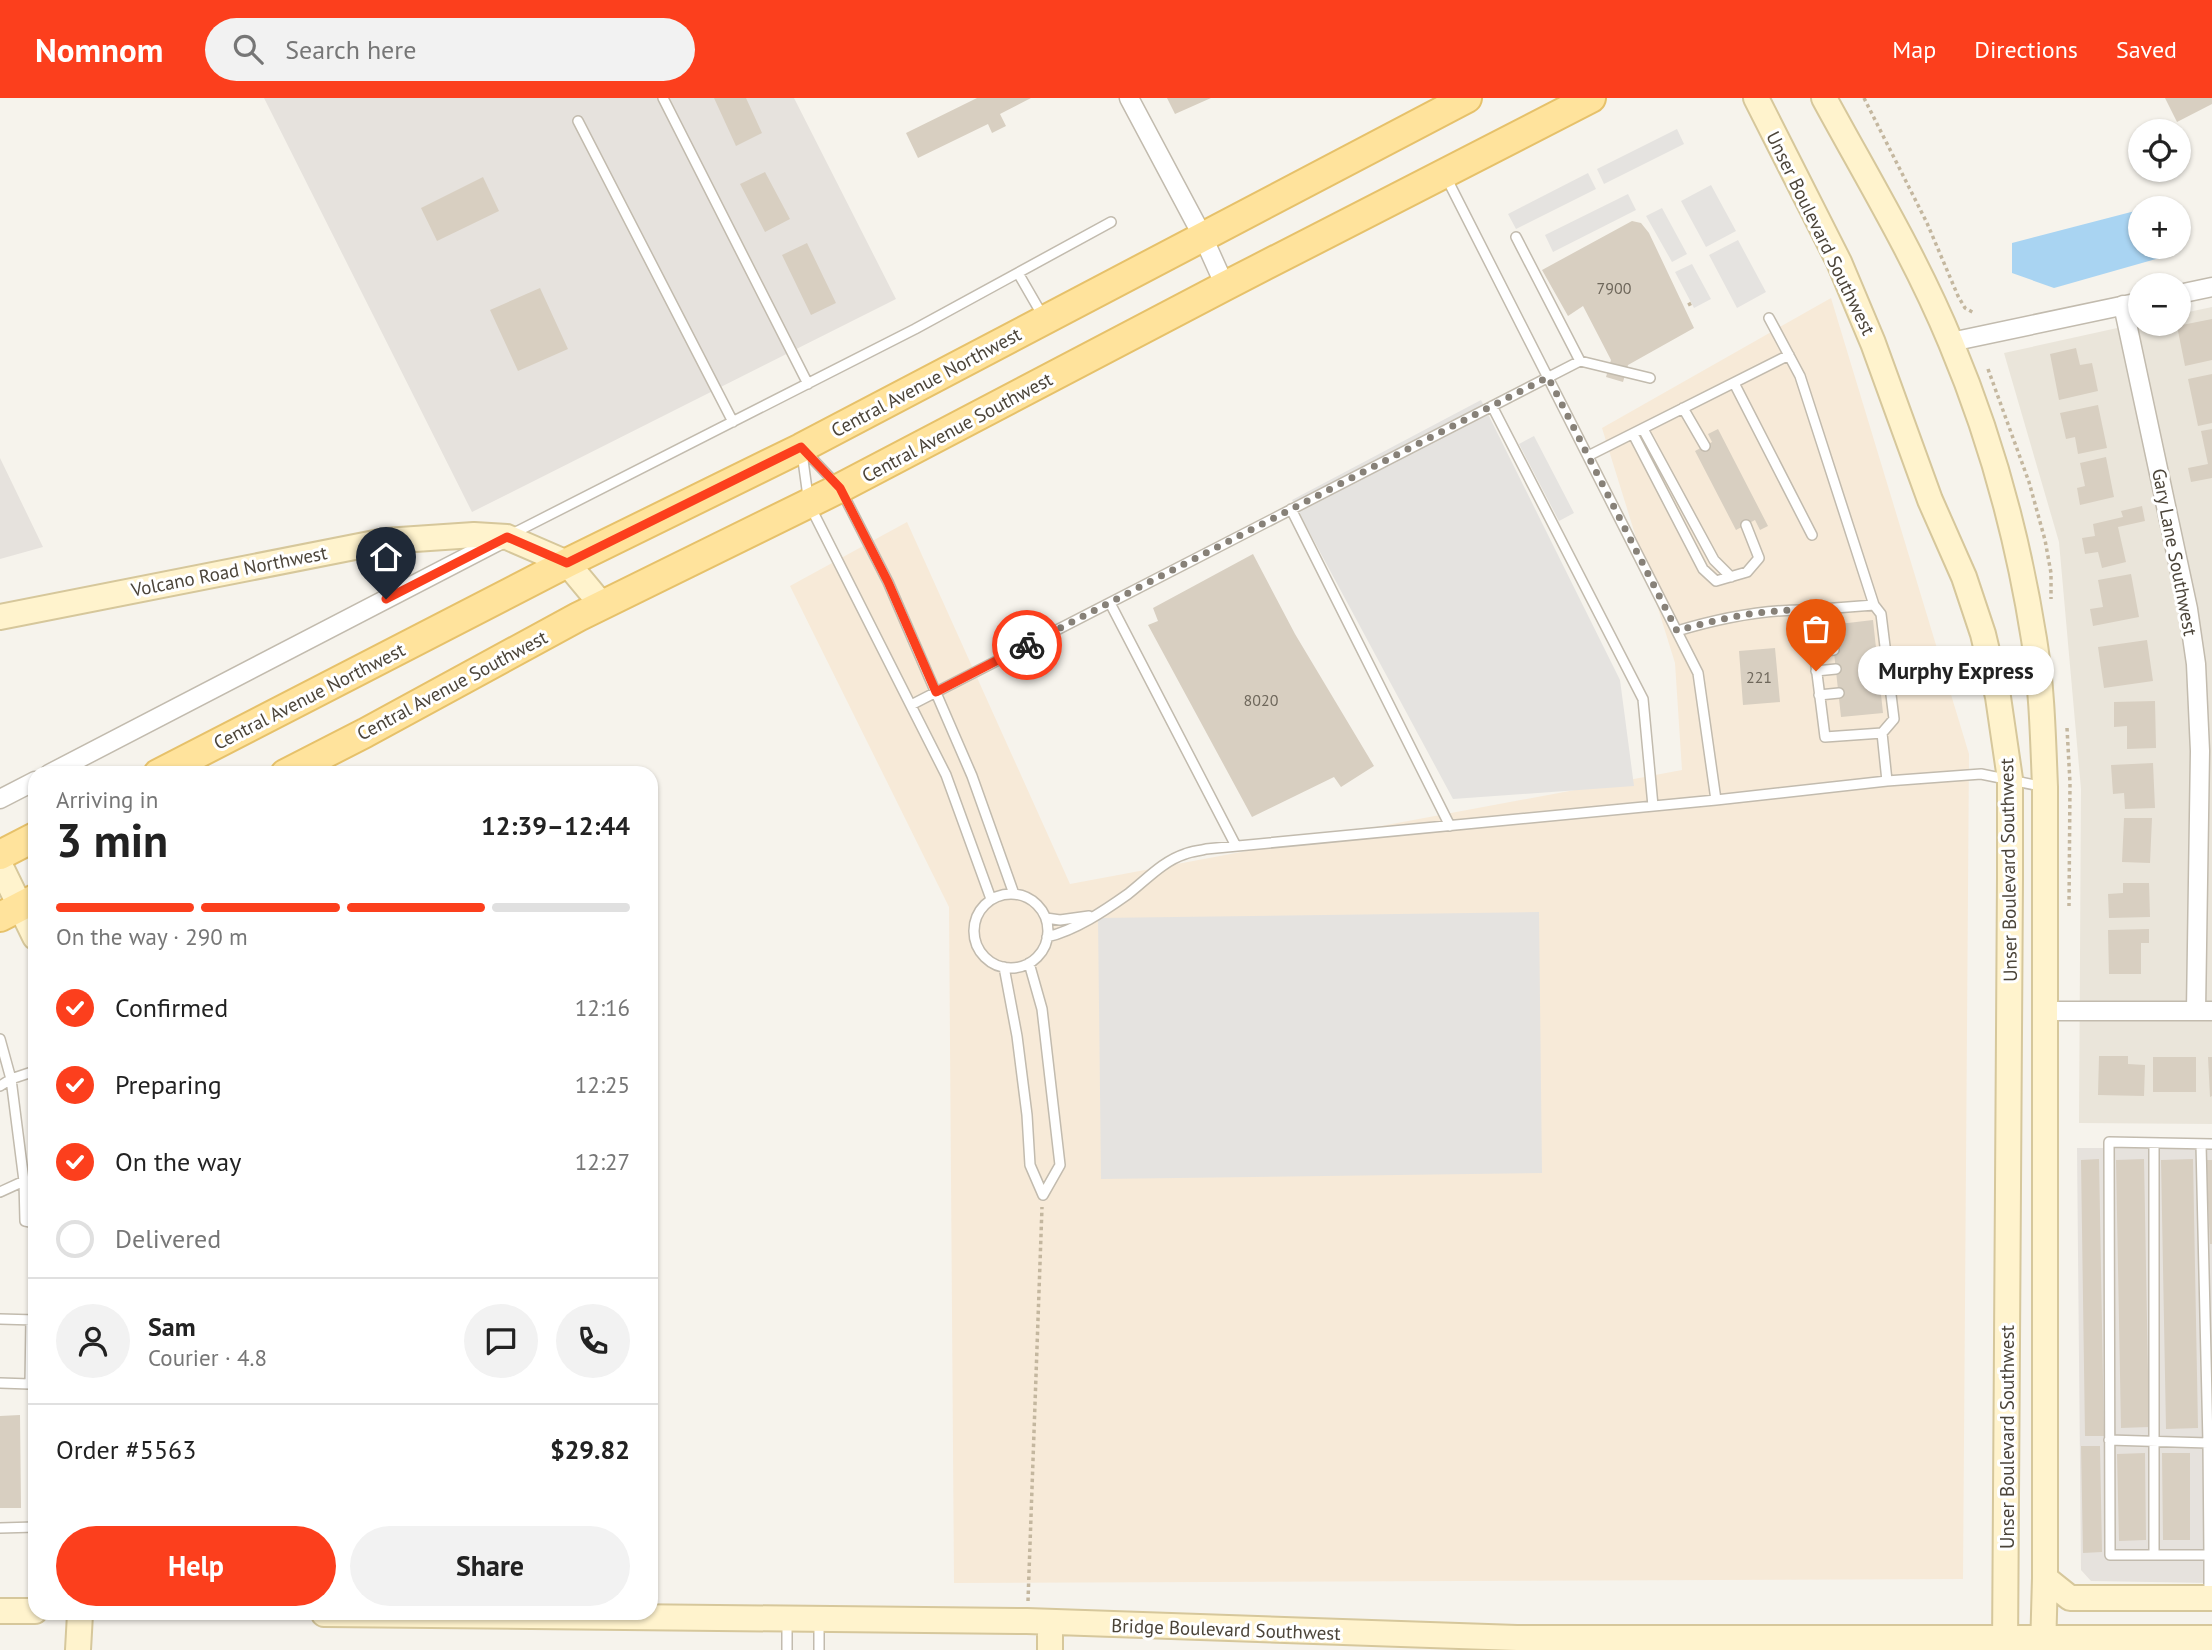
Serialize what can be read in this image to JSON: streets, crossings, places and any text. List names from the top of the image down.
{
  "streets": {
    "main road": [
      "Unser Boulevard Southwest",
      "Central Avenue Northwest",
      "Central Avenue Southwest",
      "Volcano Road Northwest",
      "Bridge Boulevard Southwest"
    ],
    "street": ["Gary Lane Southwest"]
  },
  "crossings": [
    ["Unser Boulevard Southwest", "Bridge Boulevard Southwest"],
    ["Central Avenue Northwest", "Volcano Road Northwest"],
    ["Central Avenue Southwest", "Volcano Road Northwest"]
  ],
  "places": ["Murphy Express"],
  "house_numbers": ["7900", "221", "8020"],
  "page": {
    "header": "Nomnom",
    "search": "Search here",
    "nav": ["Map", "Directions", "Saved"],
    "map_buttons": ["+", "−"],
    "bubble": "Murphy Express",
    "heading": ["3 min", "Arriving in", "12:39–12:44"],
    "panel": [
      "Sam",
      "Courier · 4.8",
      "Order #5563",
      "$29.82"
    ],
    "bar": "On the way · 290 m",
    "list": [
      ["Confirmed", "12:16"],
      ["Preparing", "12:25"],
      ["On the way", "12:27"],
      "Delivered"
    ],
    "buttons": ["Help", "Share"]
  }
}
